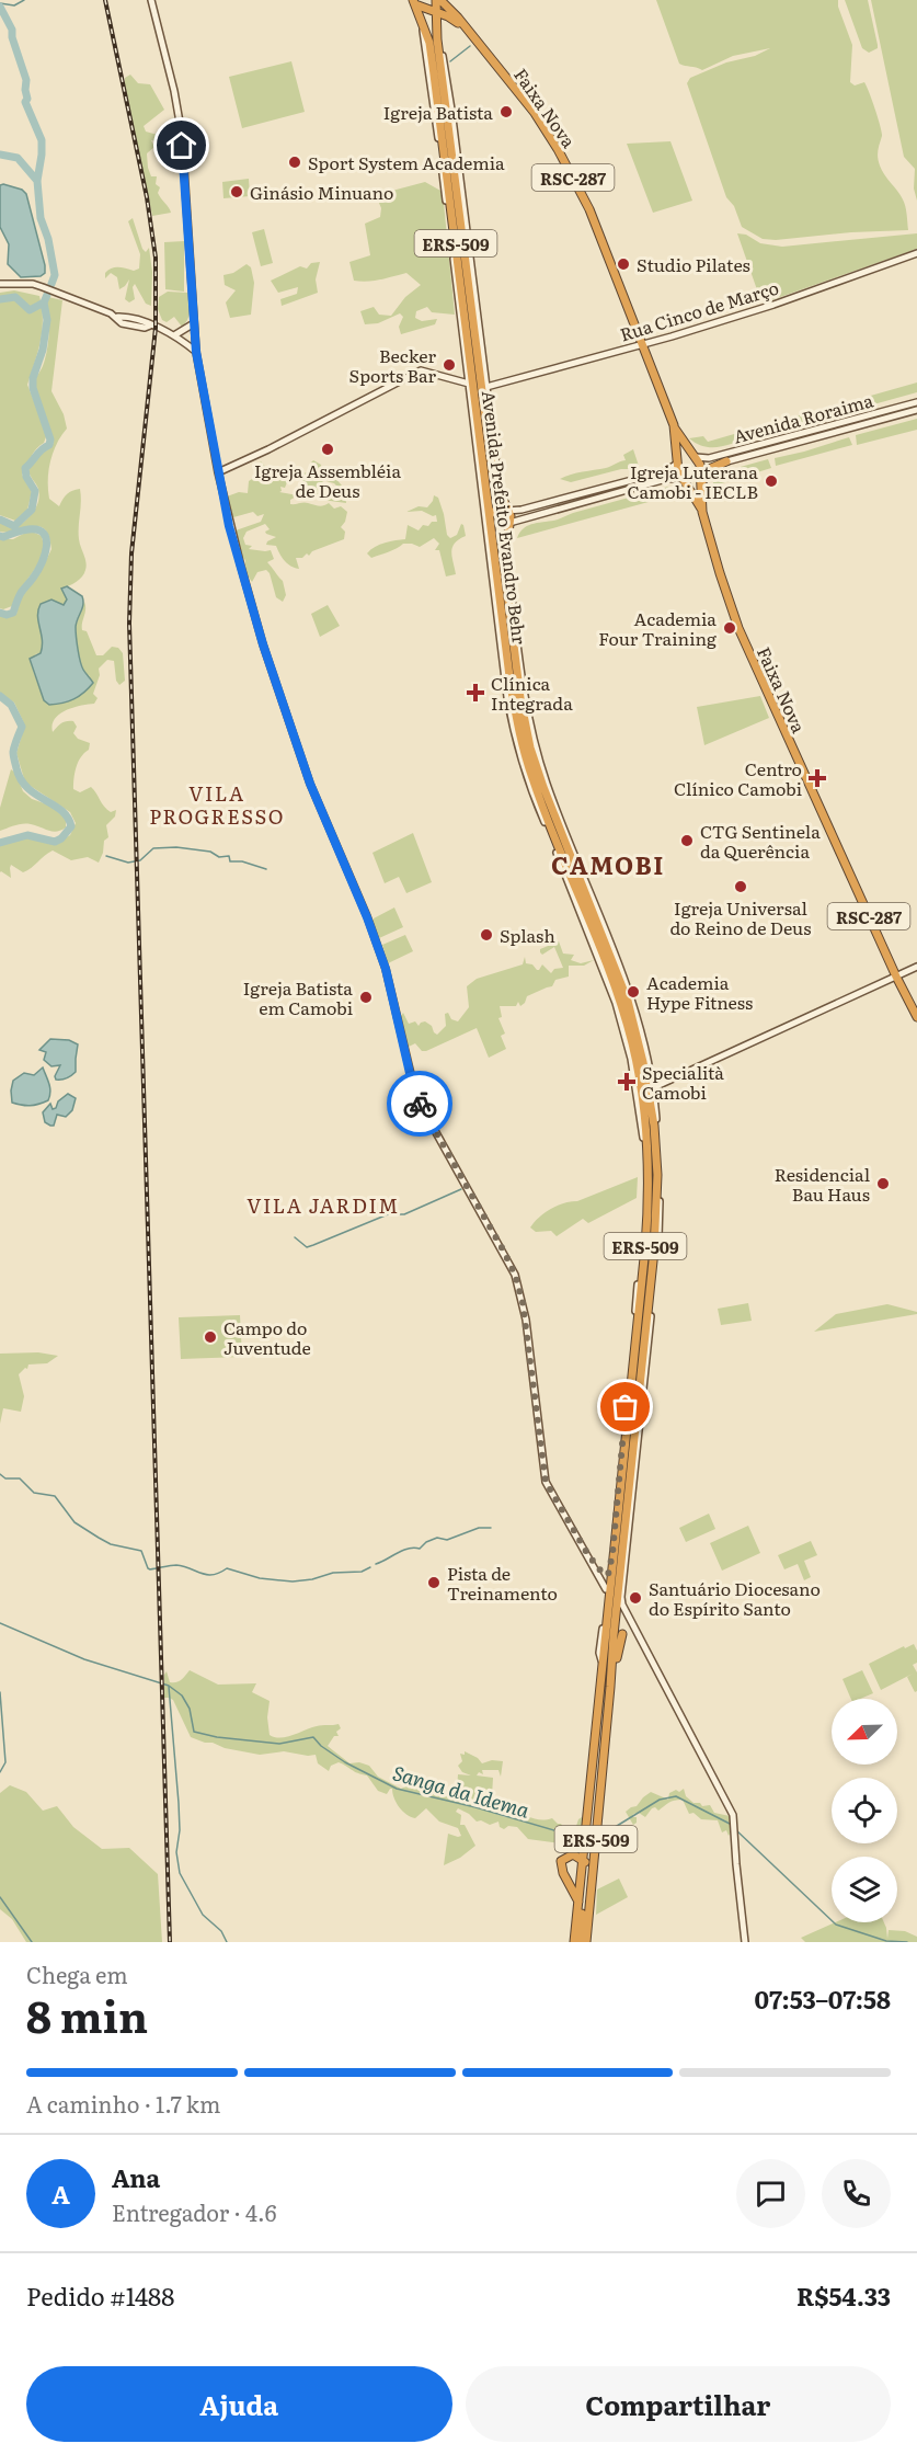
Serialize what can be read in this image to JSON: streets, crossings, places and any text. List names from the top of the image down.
{
  "streets": {
    "highway": [
      "Faixa Nova",
      "RSC-287",
      "ERS-509",
      "Avenida Prefeito Evandro Behr"
    ],
    "main road": ["Rua Cinco de Março", "Avenida Roraima"]
  },
  "crossings": [
    ["Faixa Nova", "RSC-287"],
    ["Faixa Nova", "Rua Cinco de Março"],
    ["Faixa Nova", "Avenida Roraima"],
    ["Faixa Nova", "Avenida Prefeito Evandro Behr"],
    ["RSC-287", "Avenida Roraima"],
    ["ERS-509", "Rua Cinco de Março"],
    ["ERS-509", "Avenida Prefeito Evandro Behr"],
    ["Rua Cinco de Março", "Avenida Prefeito Evandro Behr"]
  ],
  "districts": ["VILA PROGRESSO", "CAMOBI", "VILA JARDIM"],
  "water": ["Sanga da Idema"],
  "places": {
    "other": [
      "Igreja Batista",
      "Sport System Academia",
      "Ginásio Minuano",
      "Studio Pilates",
      "Becker Sports Bar",
      "Igreja Assembléia de Deus",
      "Igreja Luterana Camobi - IECLB",
      "Academia Four Training",
      "CTG Sentinela da Querência",
      "Igreja Universal do Reino de Deus",
      "Splash",
      "Academia Hype Fitness",
      "Igreja Batista em Camobi",
      "Residencial Bau Haus",
      "Campo do Juventude",
      "Pista de Treinamento",
      "Santuário Diocesano do Espírito Santo"
    ],
    "health": ["Clínica Integrada", "Centro Clínico Camobi", "Specialità Camobi"]
  },
  "north": "bottom left",
  "page": {
    "heading": ["8 min", "Chega em", "07:53–07:58"],
    "panel": [
      "Ana",
      "Entregador · 4.6",
      "Pedido #1488",
      "R$54.33"
    ],
    "bar": "A caminho · 1.7 km",
    "round": "A",
    "buttons": ["Ajuda", "Compartilhar"]
  }
}
